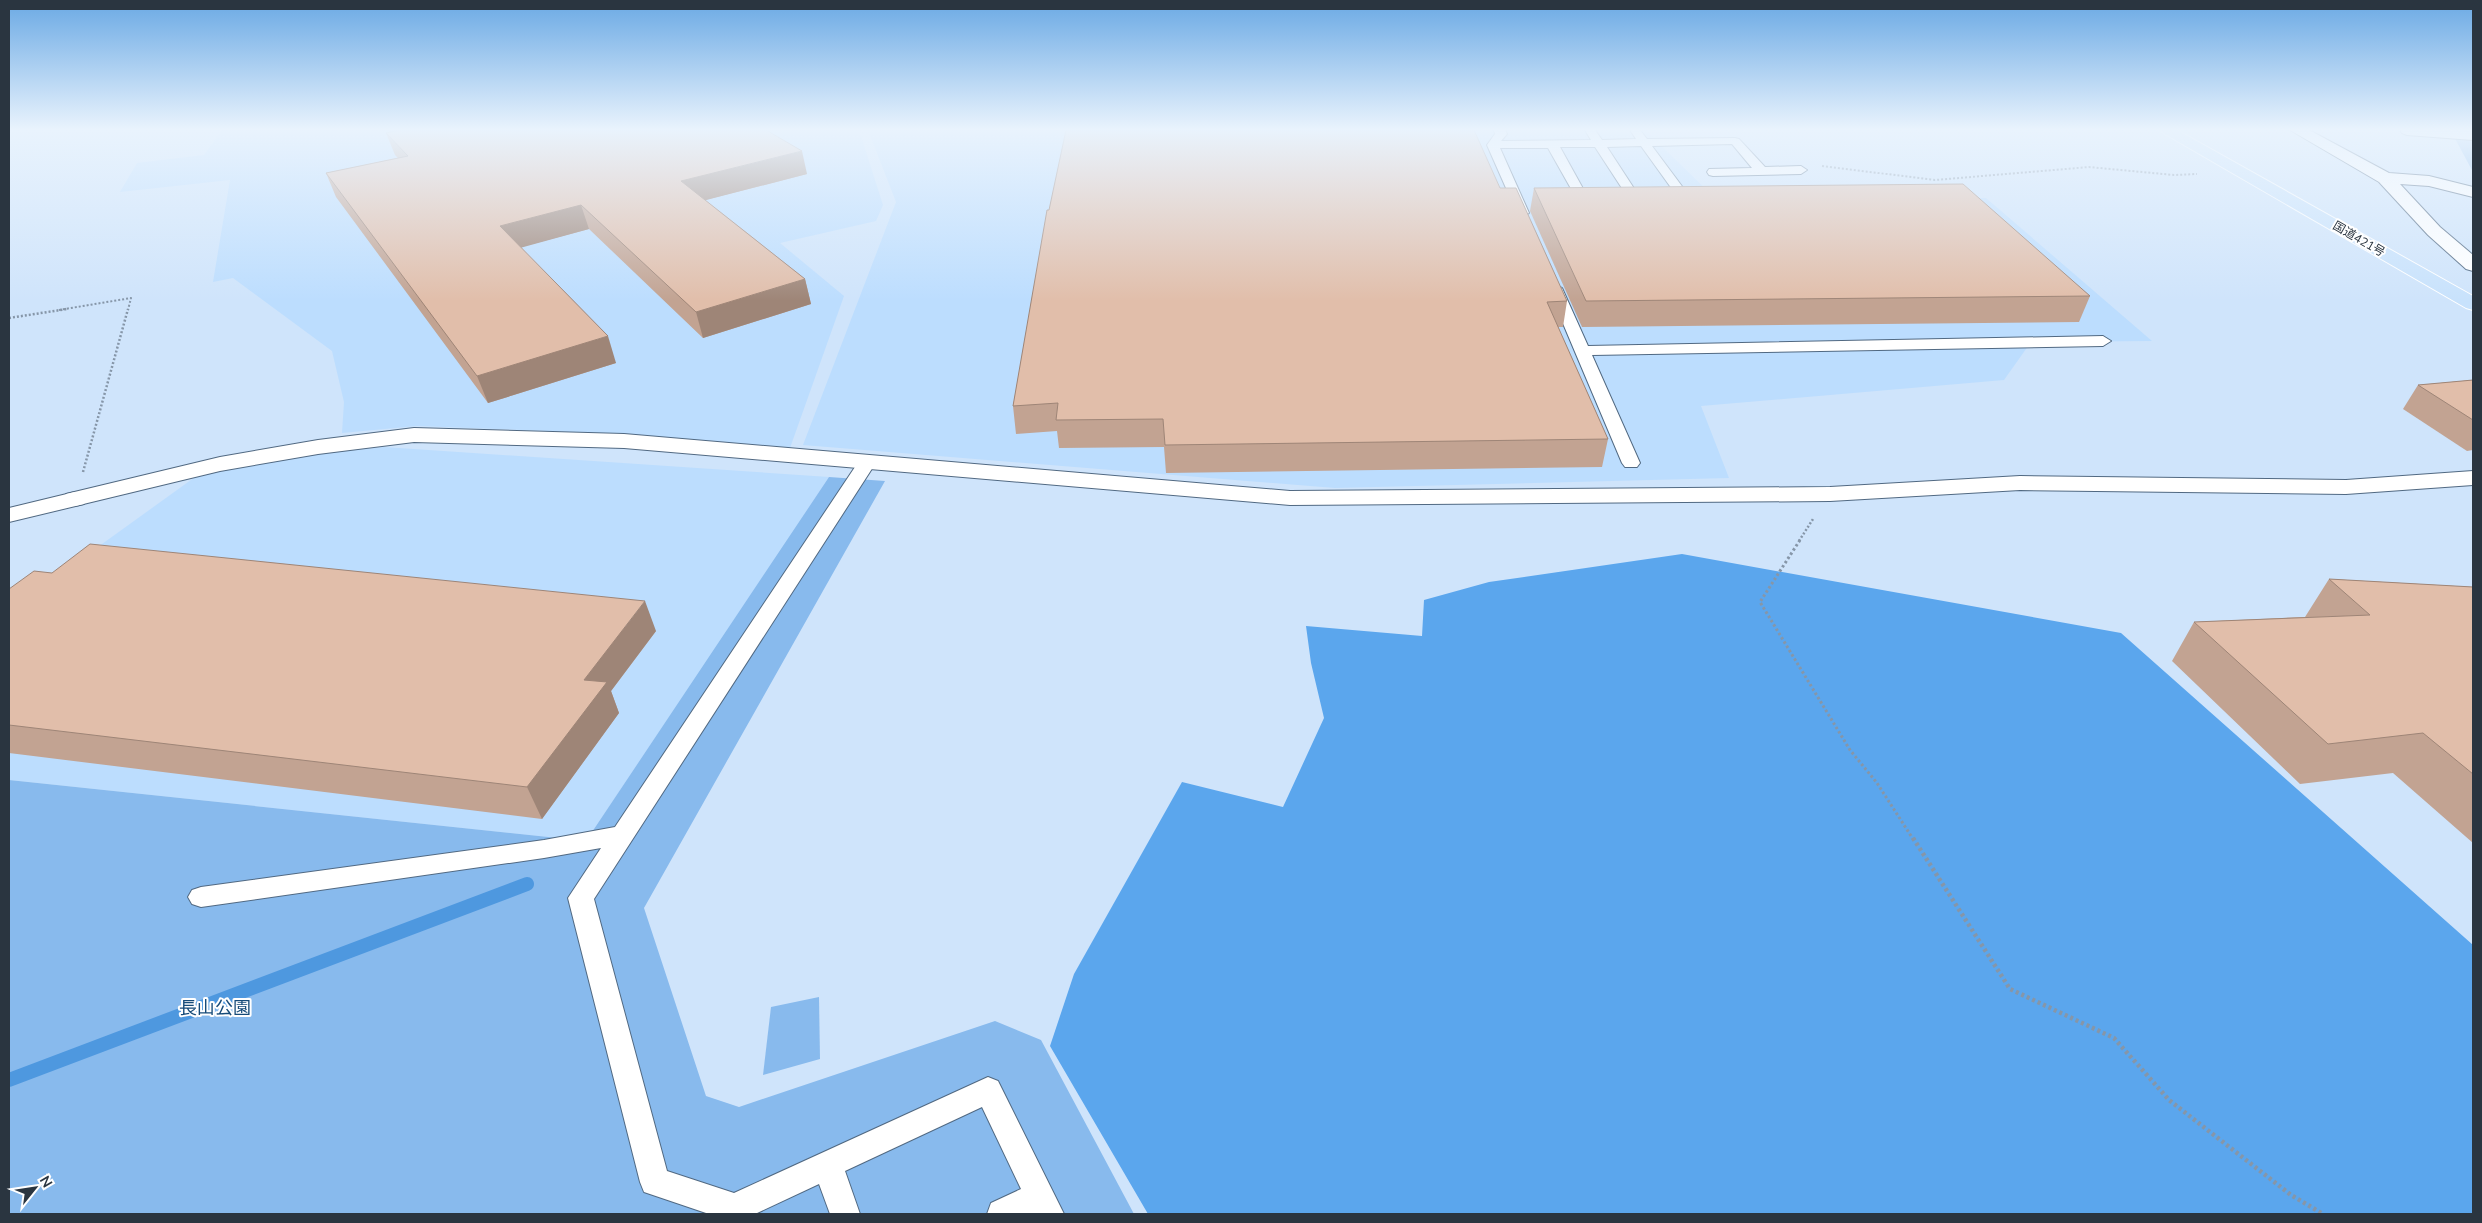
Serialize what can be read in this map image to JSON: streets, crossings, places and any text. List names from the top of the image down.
{
  "streets": {
    "highway": ["国道421号"]
  },
  "parks": ["長山公園"],
  "north": "top right"
}
